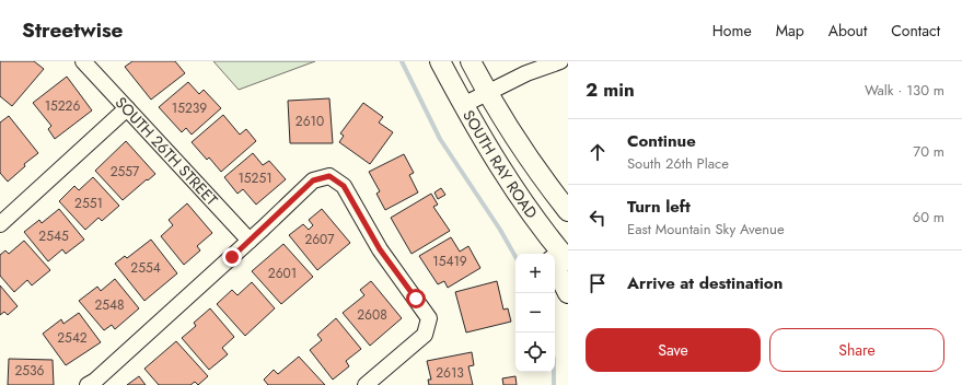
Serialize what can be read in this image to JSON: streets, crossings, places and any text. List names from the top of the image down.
{
  "streets": {
    "main road": ["SOUTH RAY ROAD"],
    "street": ["SOUTH 26TH STREET"]
  },
  "house_numbers": [
    "15226",
    "15239",
    "2610",
    "2557",
    "15251",
    "2551",
    "2545",
    "2607",
    "15419",
    "2554",
    "2601",
    "2548",
    "2608",
    "2542",
    "2536",
    "2613"
  ],
  "page": {
    "header": "Streetwise",
    "nav": [
      "Home",
      "Map",
      "About",
      "Contact"
    ],
    "heading": ["2 min", "Walk · 130 m"],
    "list": [
      ["Continue", "South 26th Place", "70 m"],
      ["Turn left", "East Mountain Sky Avenue", "60 m"],
      "Arrive at destination"
    ],
    "map_buttons": ["+", "−"],
    "buttons": ["Save", "Share"]
  }
}
